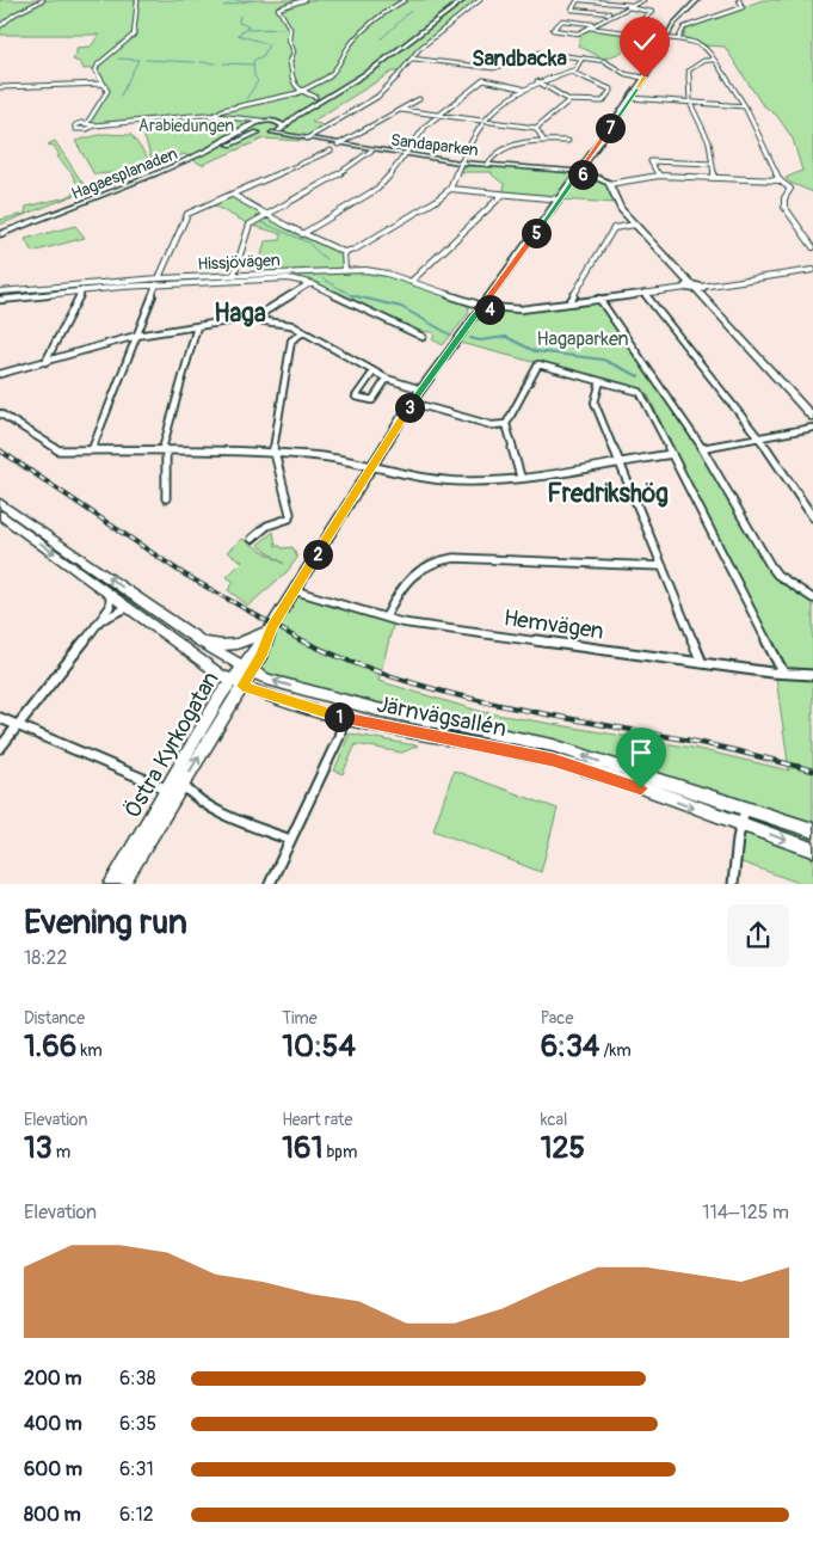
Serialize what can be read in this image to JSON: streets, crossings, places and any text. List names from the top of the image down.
{
  "streets": {
    "main road": [
      "Sandaparken",
      "Hagaesplanaden",
      "Järnvägsallén",
      "Östra Kyrkogatan"
    ],
    "street": ["Hissjövägen", "Hemvägen"]
  },
  "crossings": [
    ["Sandaparken", "Hagaesplanaden"],
    ["Sandaparken", "Östra Kyrkogatan"],
    ["Hissjövägen", "Östra Kyrkogatan"],
    ["Hemvägen", "Östra Kyrkogatan"],
    ["Järnvägsallén", "Östra Kyrkogatan"]
  ],
  "districts": ["Sandbacka", "Haga", "Fredrikshög"],
  "parks": ["Arabiedungen", "Hagaparken"],
  "page": {
    "pins": [
      "7",
      "6",
      "5",
      "4",
      "3",
      "2",
      "1"
    ],
    "heading": ["Evening run", "18:22"],
    "stats": [
      ["Distance", "1.66 km"],
      ["Time", "10:54"],
      ["Pace", "6:34 /km"],
      ["Elevation", "13 m"],
      ["Heart rate", "161 bpm"],
      ["kcal", "125"]
    ],
    "chart": ["Elevation", "114–125 m"],
    "list": [
      {
        "name": "200 m",
        "note": "6:38"
      },
      {
        "name": "400 m",
        "note": "6:35"
      },
      {
        "name": "600 m",
        "note": "6:31"
      },
      {
        "name": "800 m",
        "note": "6:12"
      }
    ]
  }
}
